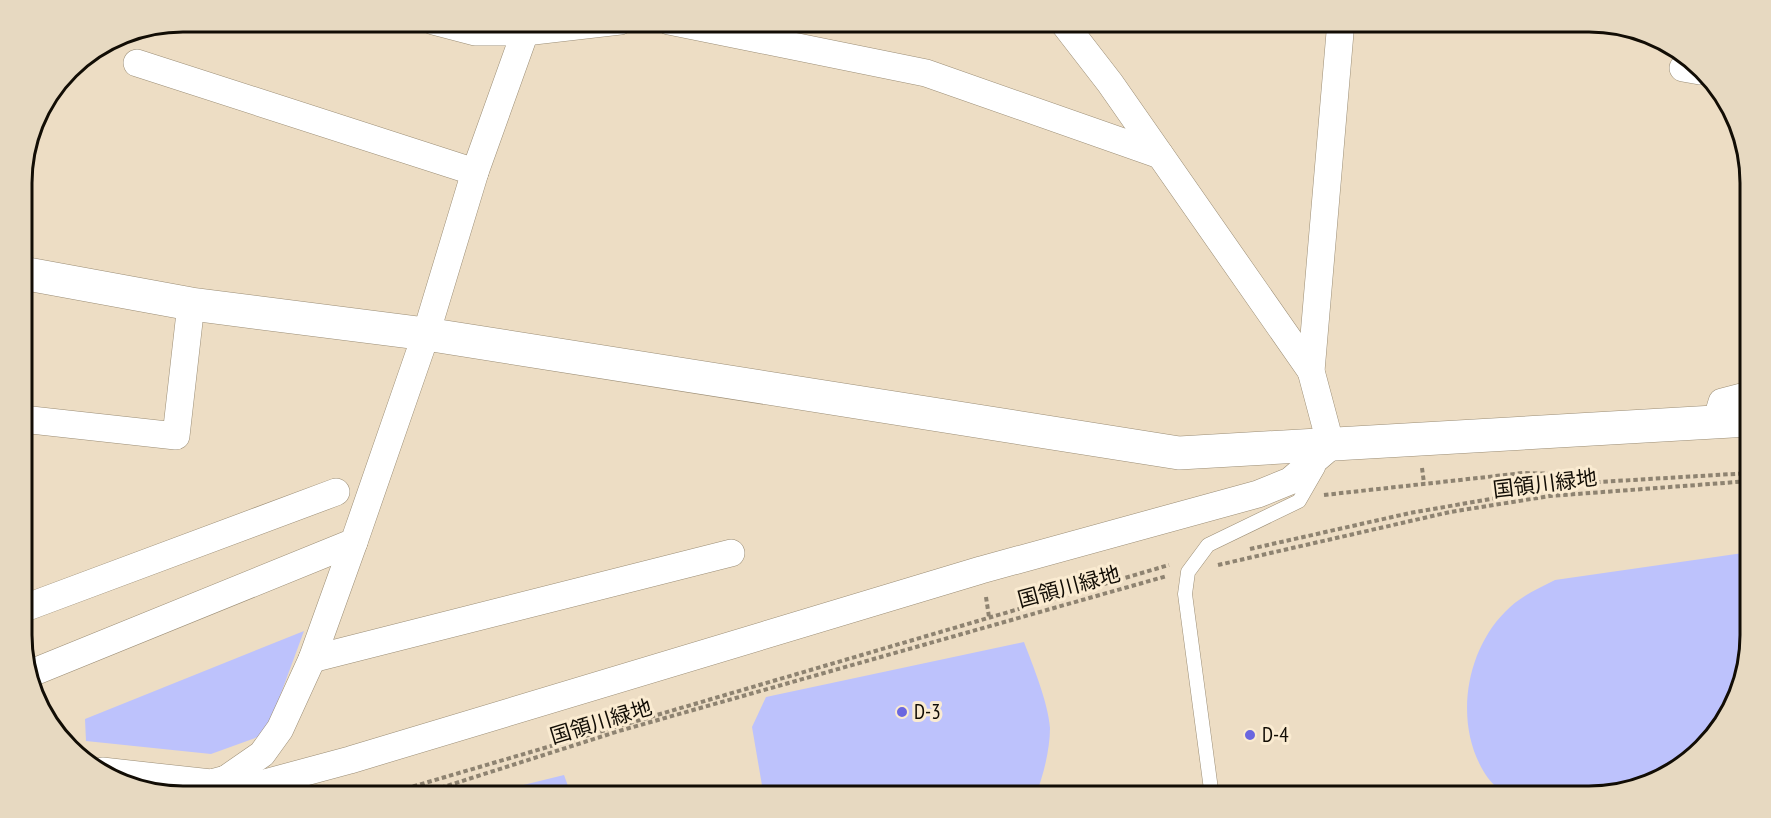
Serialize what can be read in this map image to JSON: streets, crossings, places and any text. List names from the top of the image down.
{
  "streets": {
    "path": ["国領川緑地"]
  },
  "places": ["D-3", "D-4"]
}
